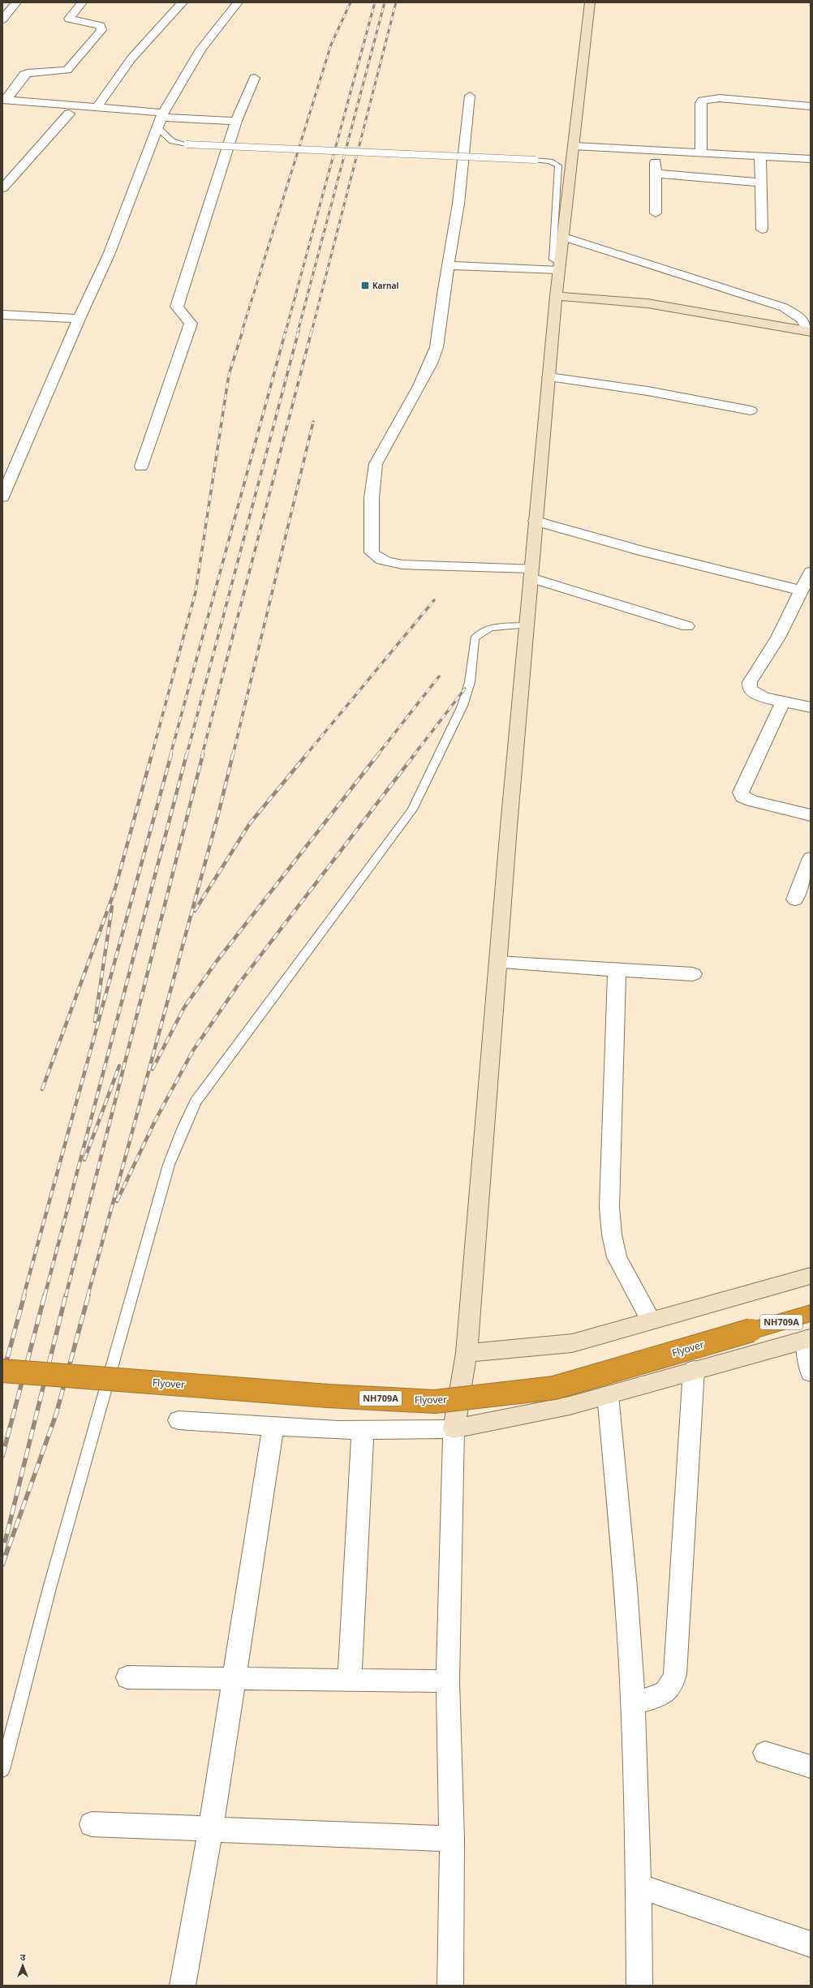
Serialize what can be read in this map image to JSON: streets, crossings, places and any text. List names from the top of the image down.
{
  "streets": {
    "highway": ["NH709A", "Flyover"]
  },
  "places": {
    "transit": ["Karnal"]
  },
  "north": "top"
}
